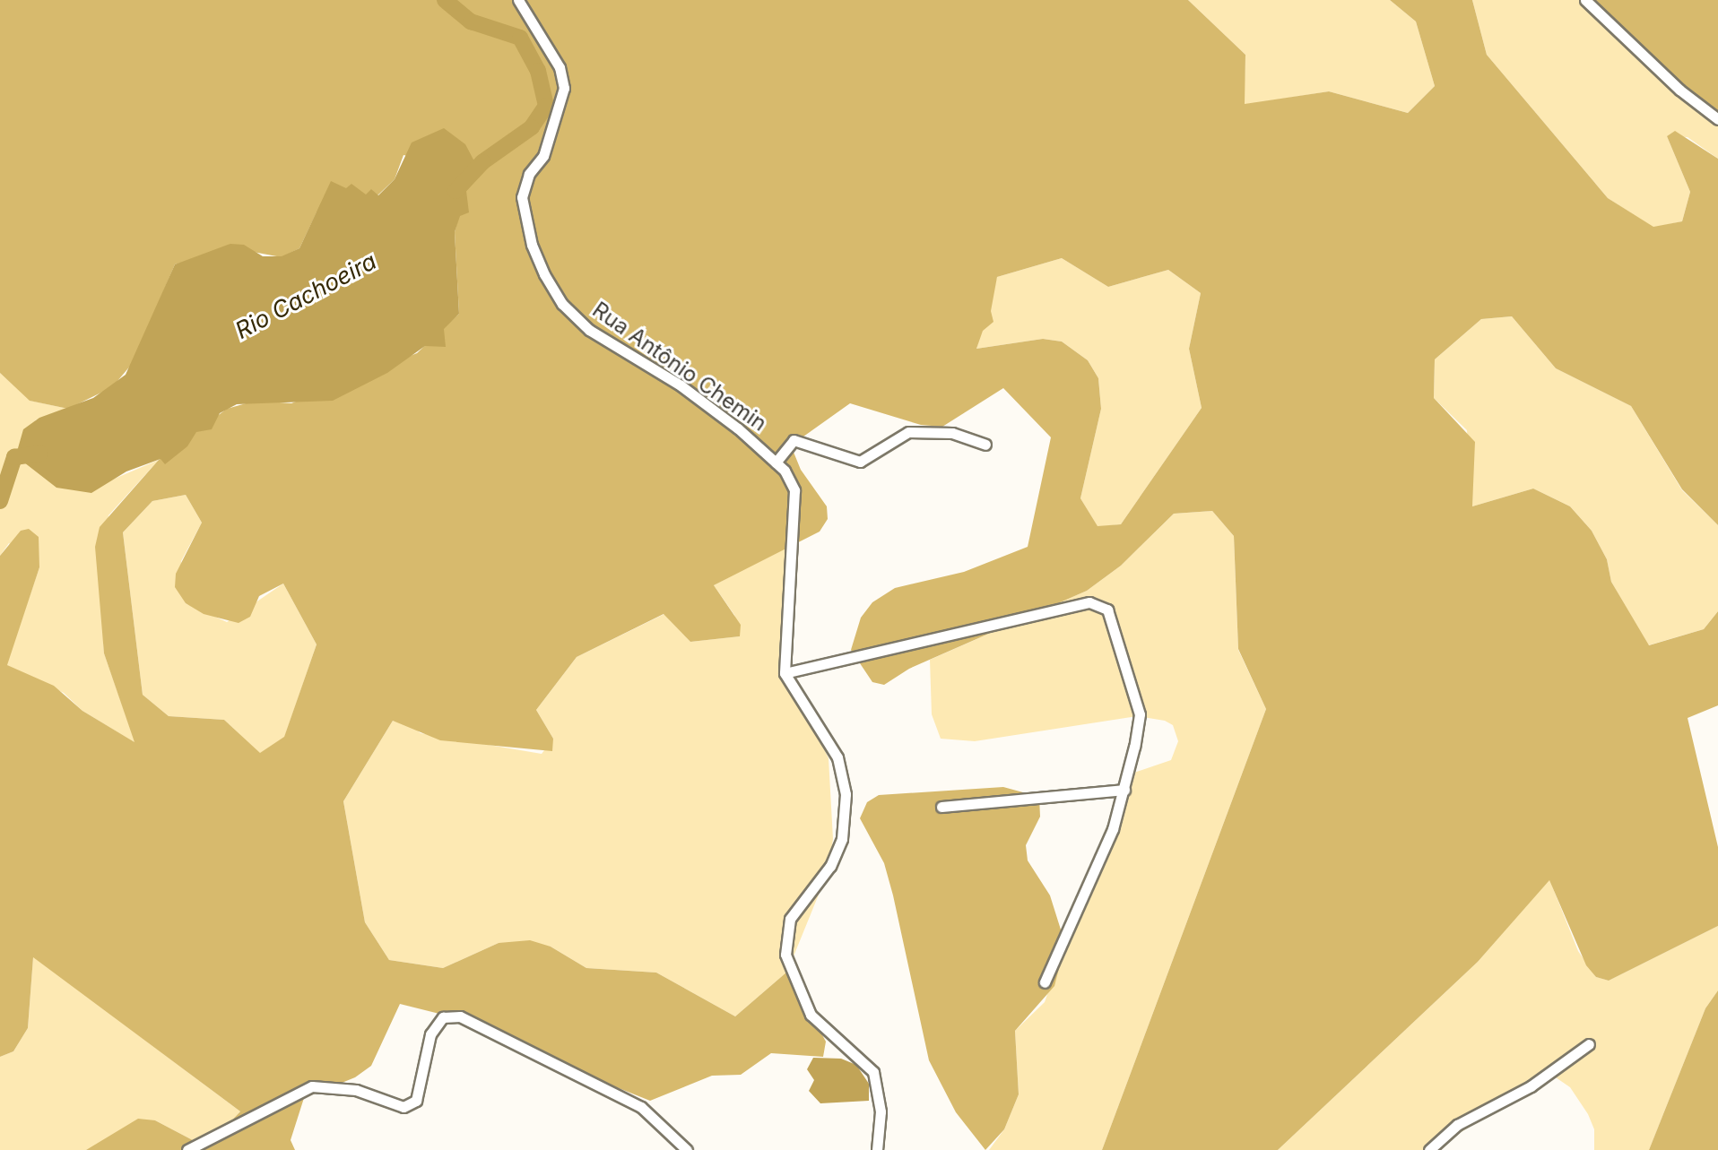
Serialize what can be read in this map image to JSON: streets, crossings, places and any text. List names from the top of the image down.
{
  "streets": {
    "street": ["Rua Antônio Chemin"]
  },
  "water": ["Rio Cachoeira"]
}
